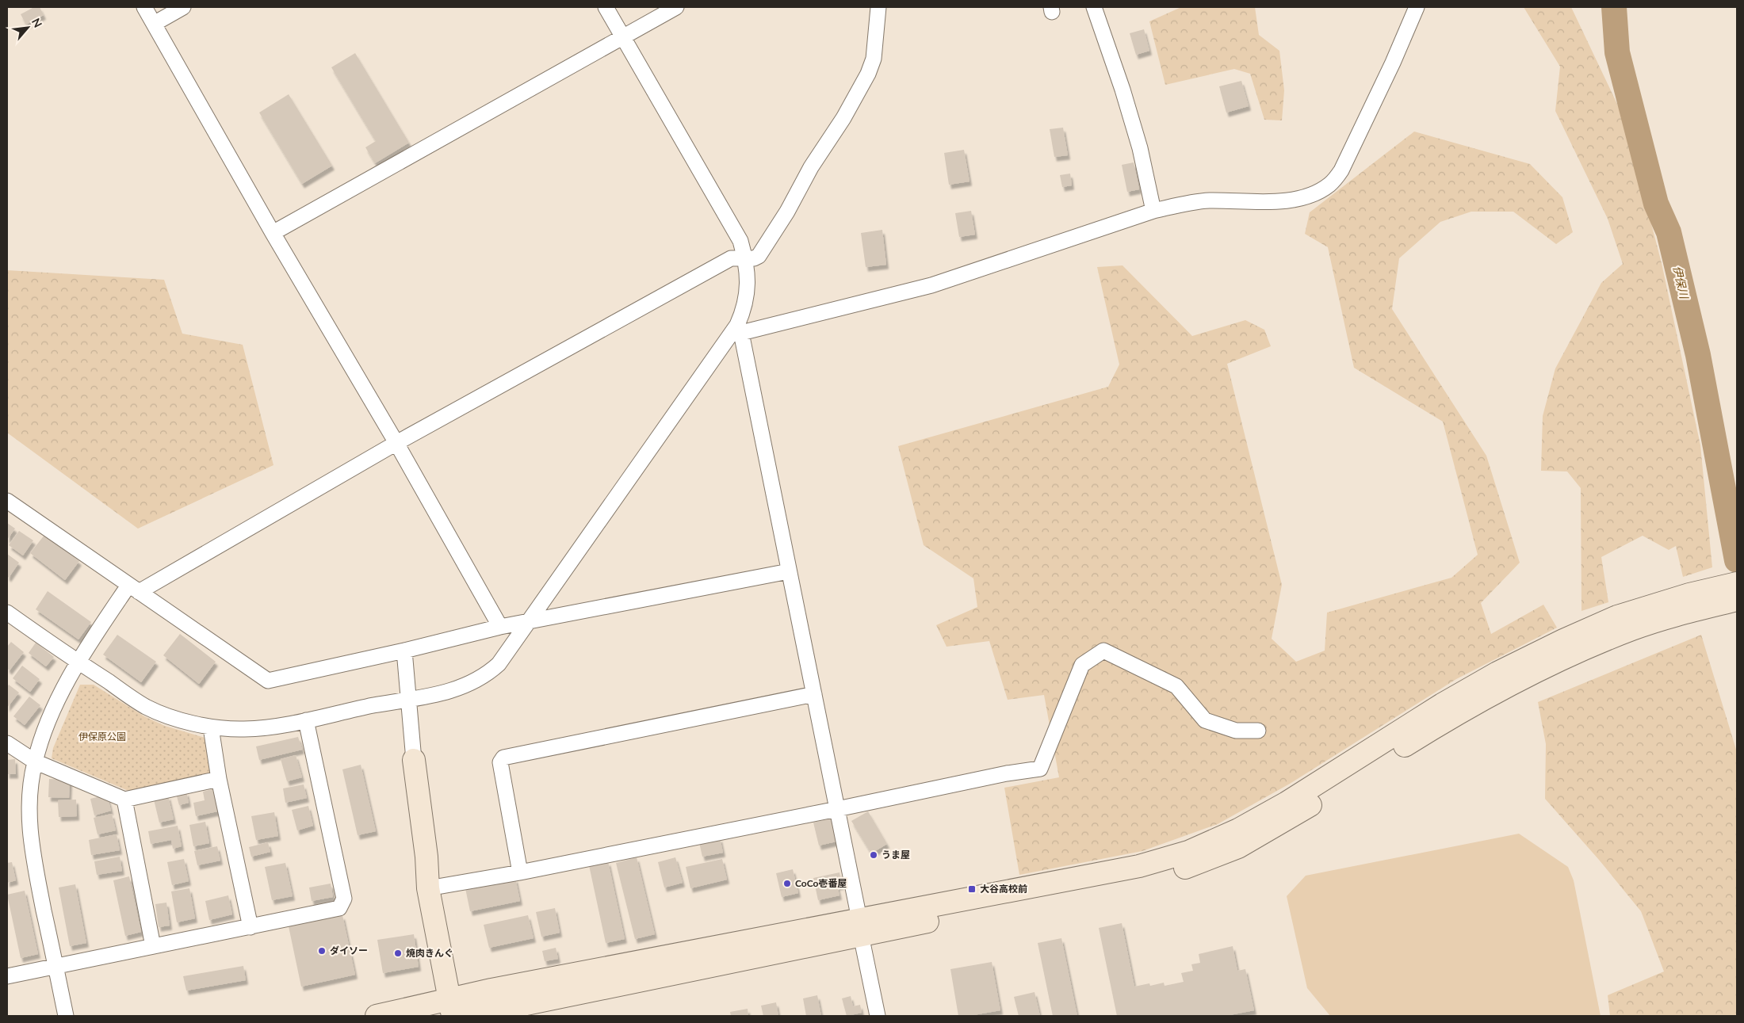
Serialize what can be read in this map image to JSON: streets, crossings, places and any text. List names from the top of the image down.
{
  "water": ["伊保川"],
  "parks": ["伊保原公園"],
  "places": {
    "other": [
      "うま屋",
      "CoCo壱番屋",
      "ダイソー",
      "焼肉きんぐ"
    ],
    "transit": ["大谷高校前"]
  },
  "north": "top right"
}
